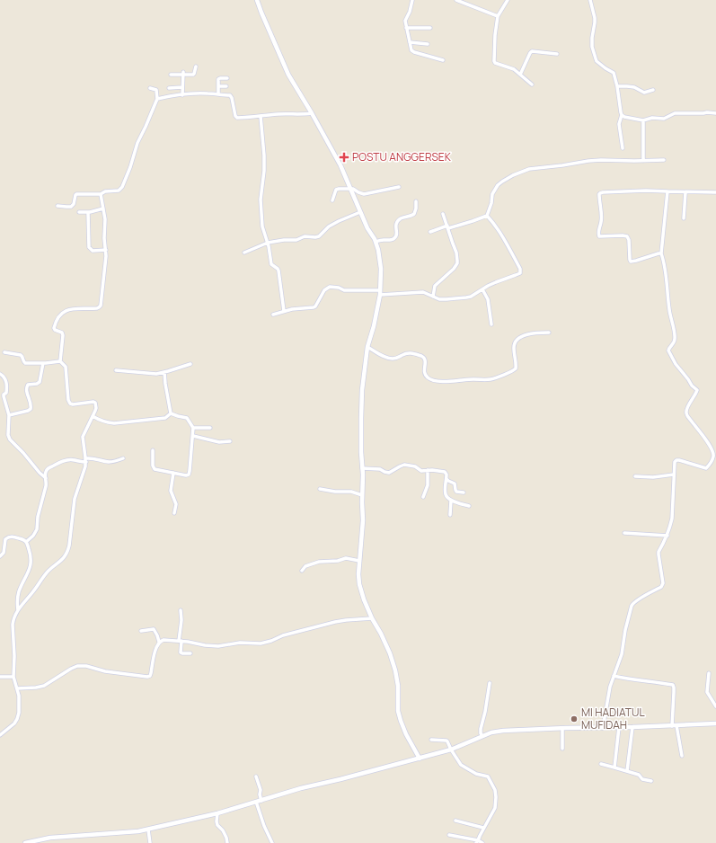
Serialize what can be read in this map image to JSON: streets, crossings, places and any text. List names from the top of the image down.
{
  "places": {
    "health": ["POSTU ANGGERSEK"],
    "other": ["MI HADIATUL MUFIDAH"]
  }
}
